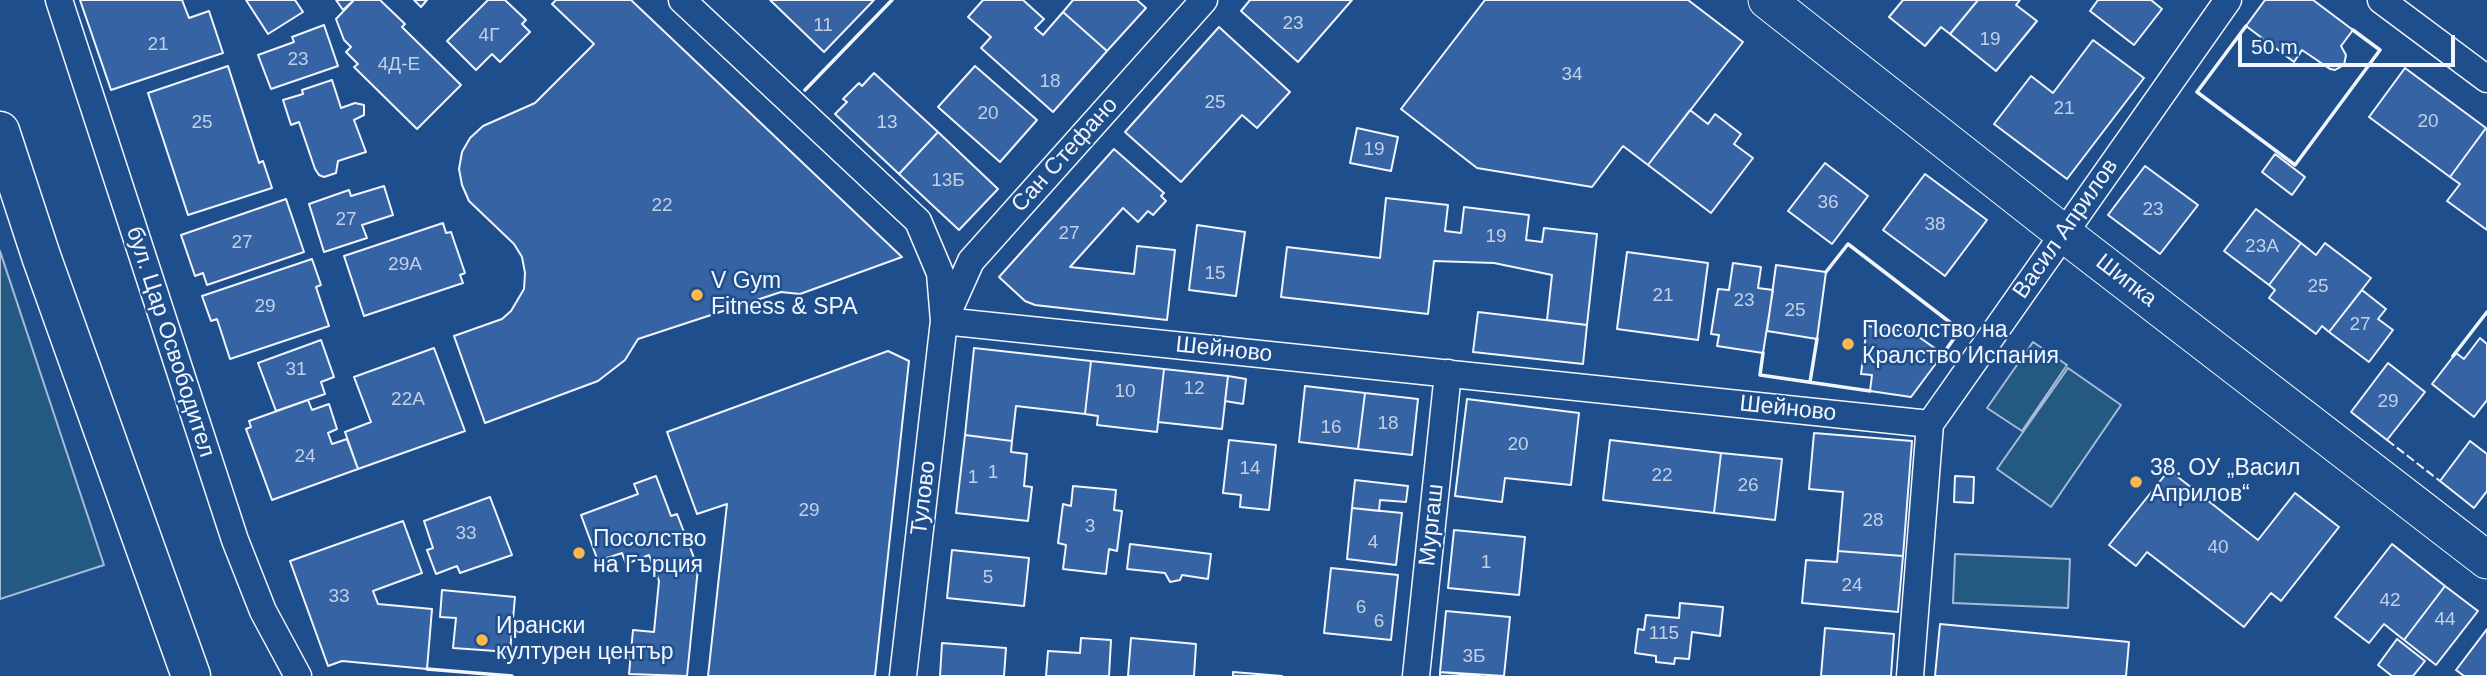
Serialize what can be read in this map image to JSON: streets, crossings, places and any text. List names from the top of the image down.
{
  "streets": {
    "street": [
      "Сан Стефано",
      "Васил Априлов",
      "Шипка",
      "бул. Цар Освободител",
      "Шейново",
      "Тулово",
      "Мургаш"
    ]
  },
  "crossings": [
    ["Сан Стефано", "Шейново"],
    ["Сан Стефано", "Тулово"],
    ["Васил Априлов", "Шипка"],
    ["Васил Априлов", "Шейново"],
    ["Шейново", "Тулово"],
    ["Шейново", "Мургаш"]
  ],
  "places": [
    "V Gym Fitness & SPA",
    "Посолство на Кралство Испания",
    "38. ОУ „Васил Априлов“",
    "Посолство на Гърция",
    "Ирански културен център"
  ],
  "house_numbers": [
    "23",
    "11",
    "4Г",
    "19",
    "21",
    "23",
    "4Д-Е",
    "34",
    "18",
    "25",
    "21",
    "20",
    "20",
    "25",
    "13",
    "19",
    "13Б",
    "36",
    "22",
    "23",
    "27",
    "38",
    "27",
    "19",
    "27",
    "23А",
    "29А",
    "15",
    "25",
    "21",
    "23",
    "29",
    "25",
    "27",
    "31",
    "12",
    "10",
    "22А",
    "29",
    "18",
    "16",
    "20",
    "24",
    "14",
    "1",
    "22",
    "1",
    "26",
    "29",
    "28",
    "3",
    "33",
    "4",
    "40",
    "1",
    "5",
    "24",
    "33",
    "42",
    "6",
    "44",
    "6",
    "115",
    "3Б"
  ],
  "scale_bar": "50 m"
}
